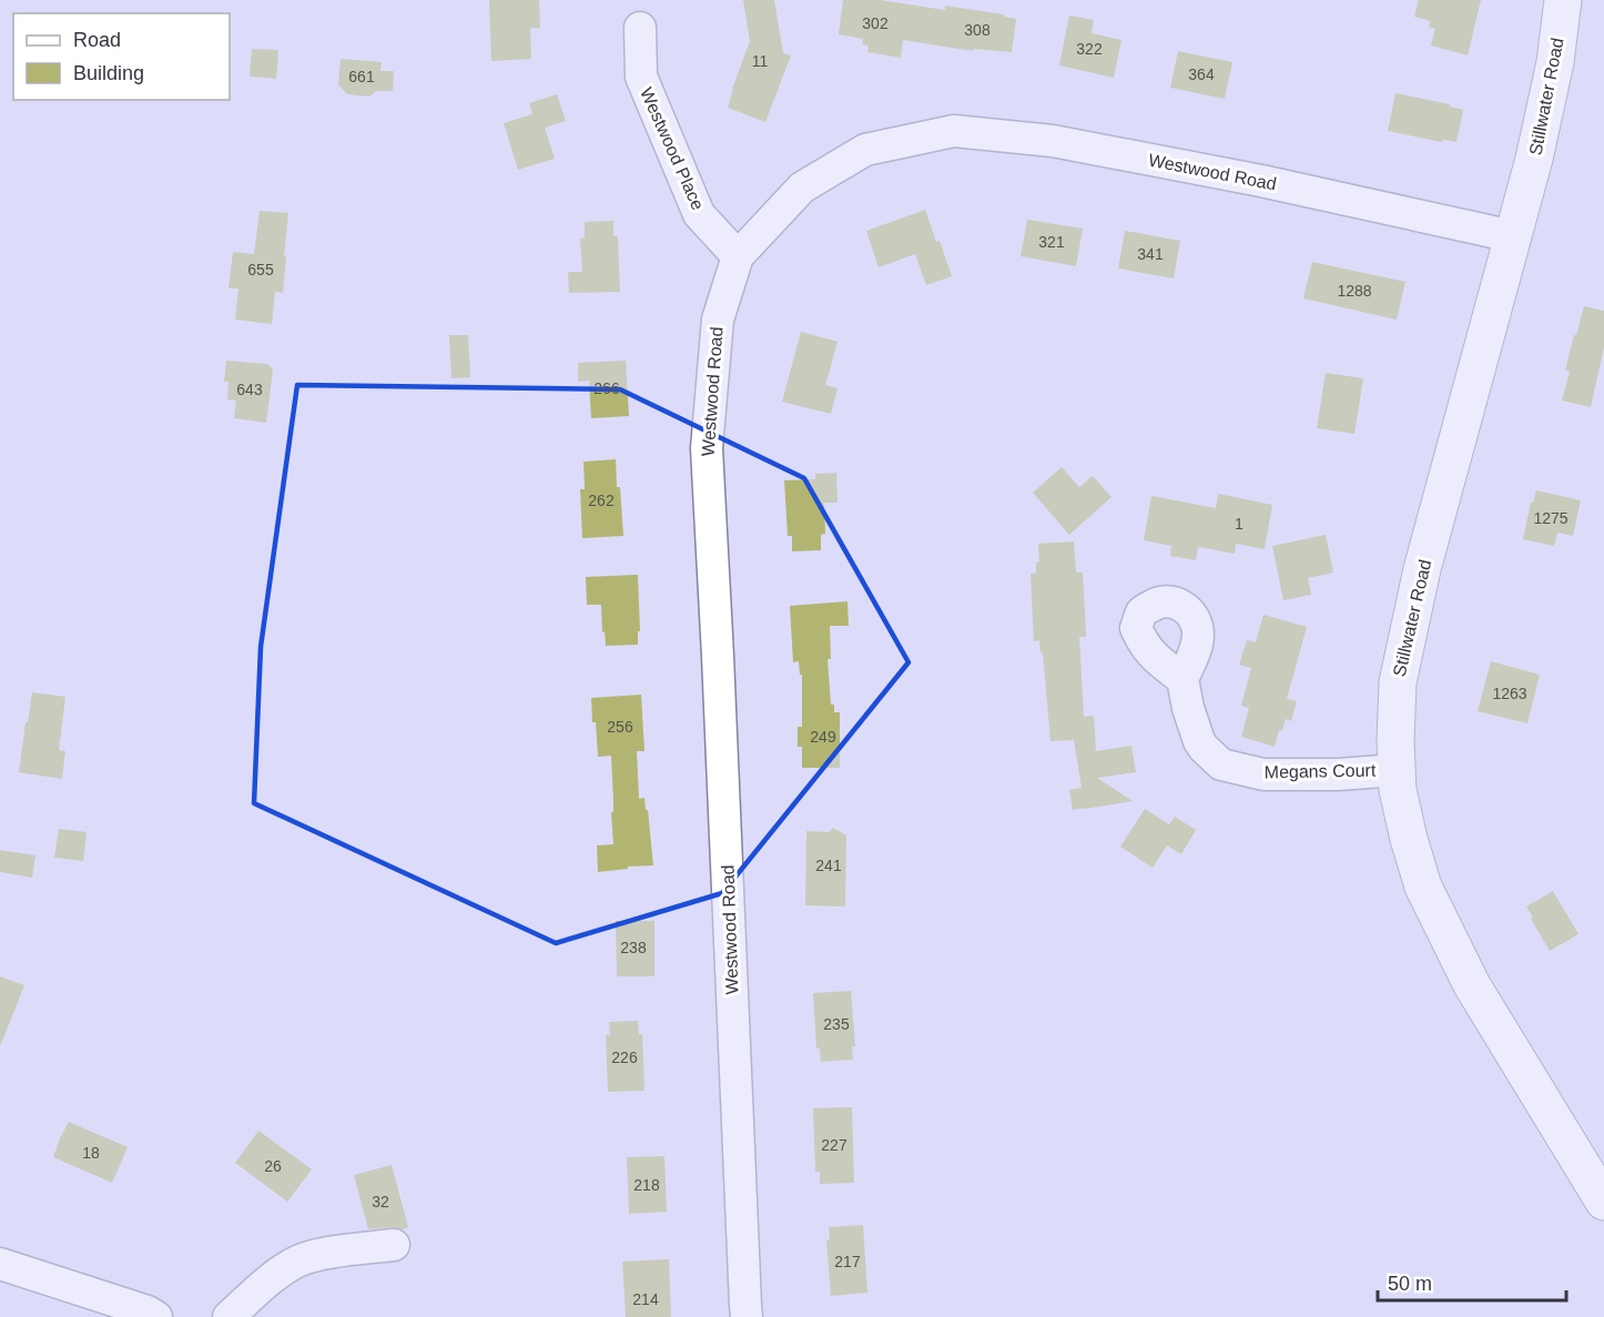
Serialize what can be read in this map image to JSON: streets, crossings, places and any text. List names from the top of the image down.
{
  "streets": {
    "main road": ["Stillwater Road"],
    "street": ["Westwood Place", "Westwood Road", "Megans Court"]
  },
  "crossings": [
    ["Stillwater Road", "Westwood Road"],
    ["Stillwater Road", "Megans Court"],
    ["Westwood Place", "Westwood Road"]
  ],
  "house_numbers": [
    "302",
    "308",
    "322",
    "11",
    "364",
    "661",
    "321",
    "341",
    "655",
    "1288",
    "266",
    "643",
    "262",
    "1275",
    "1",
    "1263",
    "256",
    "249",
    "241",
    "238",
    "235",
    "226",
    "227",
    "18",
    "26",
    "218",
    "32",
    "217",
    "214"
  ],
  "legend": ["Road", "Building"],
  "scale_bar": "50 m"
}
